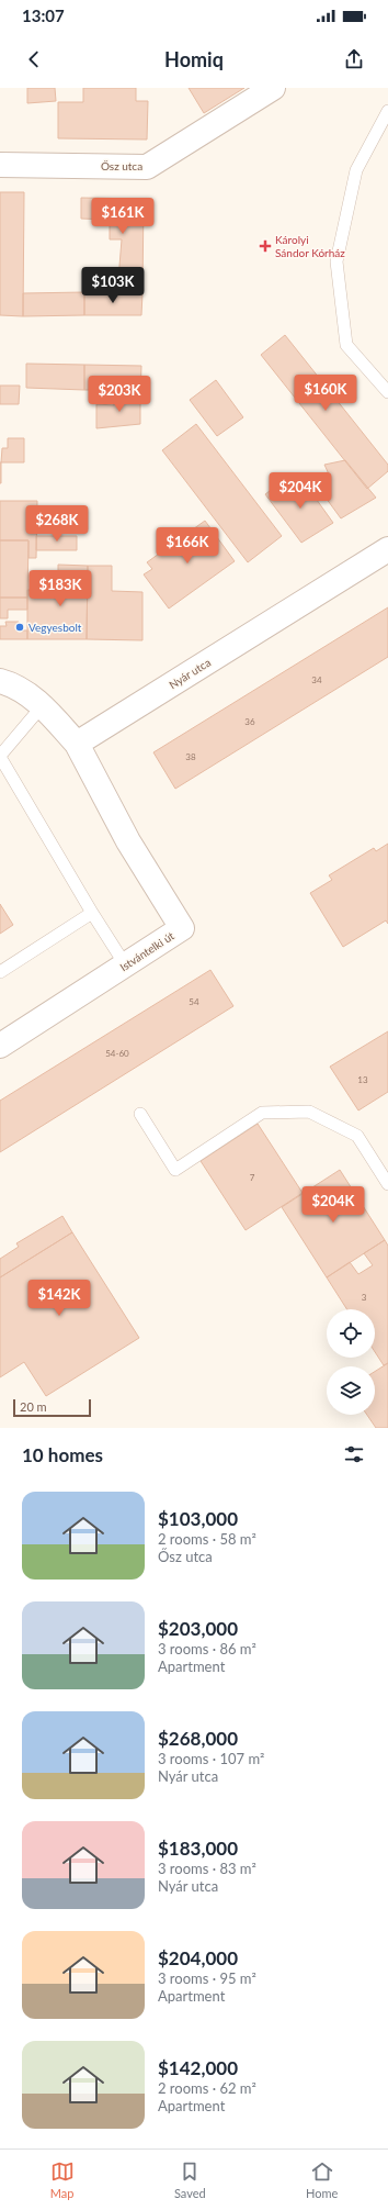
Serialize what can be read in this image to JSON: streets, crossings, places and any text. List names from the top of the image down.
{
  "streets": {
    "street": ["Ősz utca", "Nyár utca", "Istvántelki út"]
  },
  "crossings": [
    ["Nyár utca", "Istvántelki út"]
  ],
  "places": {
    "health": ["Károlyi Sándor Kórház"],
    "other": ["Vegyesbolt"]
  },
  "house_numbers": [
    "34",
    "36",
    "38",
    "54",
    "54-60",
    "13",
    "7",
    "3"
  ],
  "scale_bar": "20 m",
  "page": {
    "status": "13:07",
    "header": "Homiq",
    "price": [
      "$161K",
      "$103K",
      "$160K",
      "$203K",
      "$204K",
      "$268K",
      "$166K",
      "$183K",
      "$204K",
      "$142K"
    ],
    "scale": "20 m",
    "heading": "10 homes",
    "list": [
      {
        "name": "$103,000",
        "note": "2 rooms · 58 m² · Ősz utca"
      },
      {
        "name": "$203,000",
        "note": "3 rooms · 86 m² · Apartment"
      },
      {
        "name": "$268,000",
        "note": "3 rooms · 107 m² · Nyár utca"
      },
      {
        "name": "$183,000",
        "note": "3 rooms · 83 m² · Nyár utca"
      },
      {
        "name": "$204,000",
        "note": "3 rooms · 95 m² · Apartment"
      },
      {
        "name": "$142,000",
        "note": "2 rooms · 62 m² · Apartment"
      }
    ],
    "tabs": ["Map", "Saved", "Home"]
  }
}
